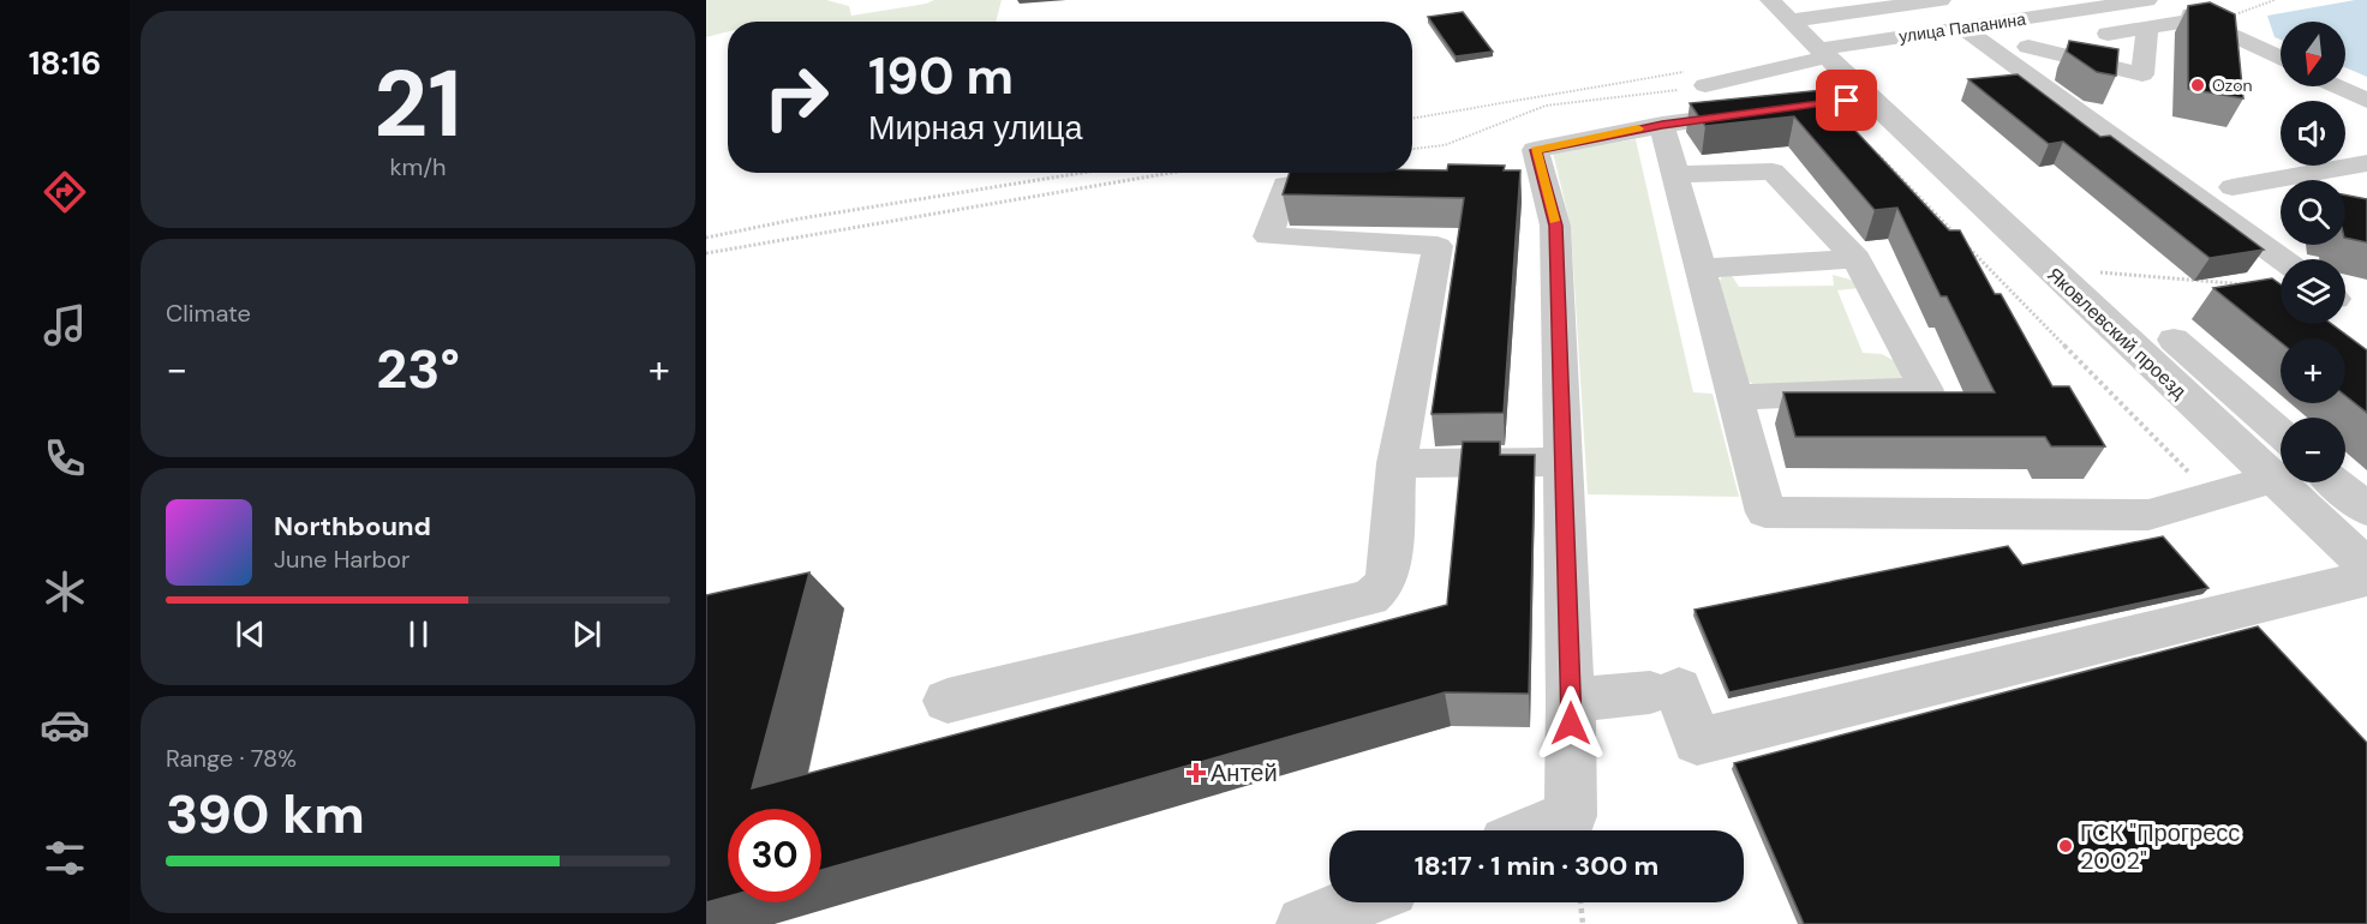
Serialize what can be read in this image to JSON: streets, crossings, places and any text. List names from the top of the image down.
{
  "streets": {
    "street": ["улица Папанина", "Яковлевский проезд"]
  },
  "crossings": [
    ["улица Папанина", "Яковлевский проезд"]
  ],
  "places": {
    "other": ["Ozon", "ГСК \"Прогресс 2002\""],
    "health": ["Антей"]
  },
  "north": "bottom",
  "page": {
    "tabs": "18:16",
    "tile": [
      ["21", "km/h"],
      "Climate",
      ["Range · 78%", "390 km"]
    ],
    "map_buttons": ["+", "−"],
    "turn": ["190 m", "Мирная улица"],
    "heat": ["−", "23°", "+"],
    "song": ["Northbound", "June Harbor"],
    "limit": "30",
    "trip": "18:17 · 1 min · 300 m"
  }
}
